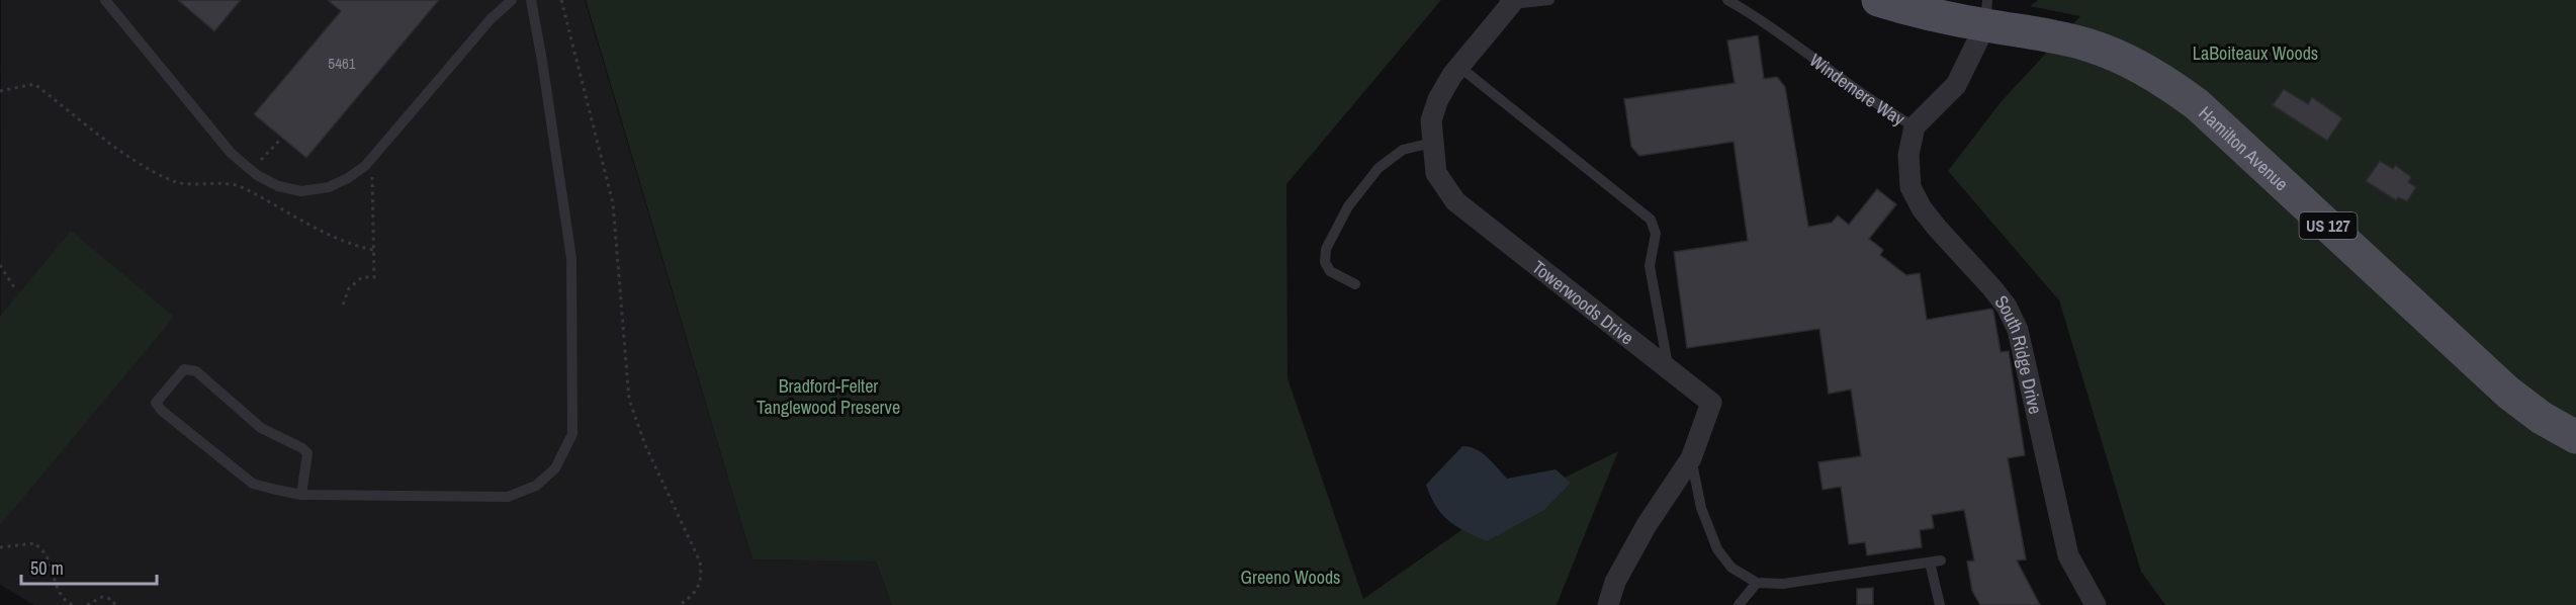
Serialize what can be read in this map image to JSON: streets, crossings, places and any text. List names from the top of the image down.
{
  "streets": {
    "main road": ["Hamilton Avenue", "US 127"],
    "street": ["Windemere Way", "Towerwoods Drive", "South Ridge Drive"]
  },
  "crossings": [
    ["Windemere Way", "Hamilton Avenue"],
    ["Windemere Way", "South Ridge Drive"]
  ],
  "parks": ["LaBoiteaux Woods", "Bradford-Felter Tanglewood Preserve", "Greeno Woods"],
  "house_numbers": ["5461"],
  "scale_bar": "50 m"
}
